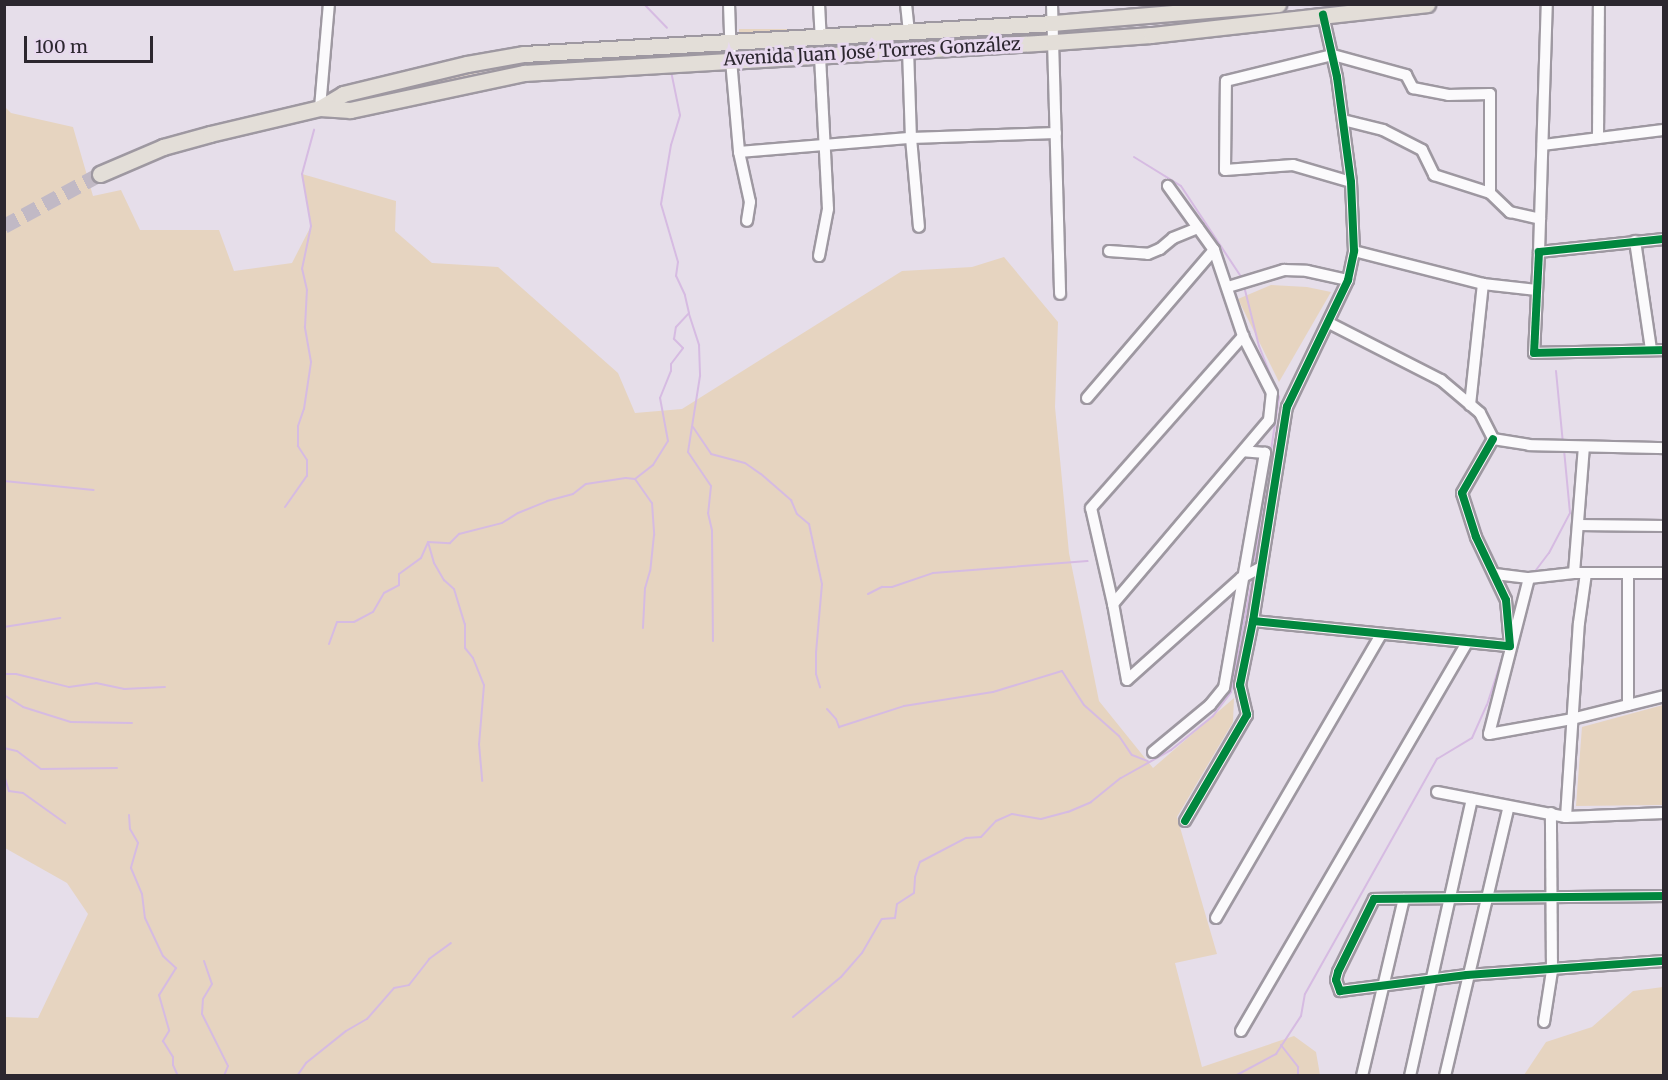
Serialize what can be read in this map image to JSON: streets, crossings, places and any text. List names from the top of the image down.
{
  "streets": {
    "main road": ["Avenida Juan José Torres González"]
  },
  "scale_bar": "100 m"
}
